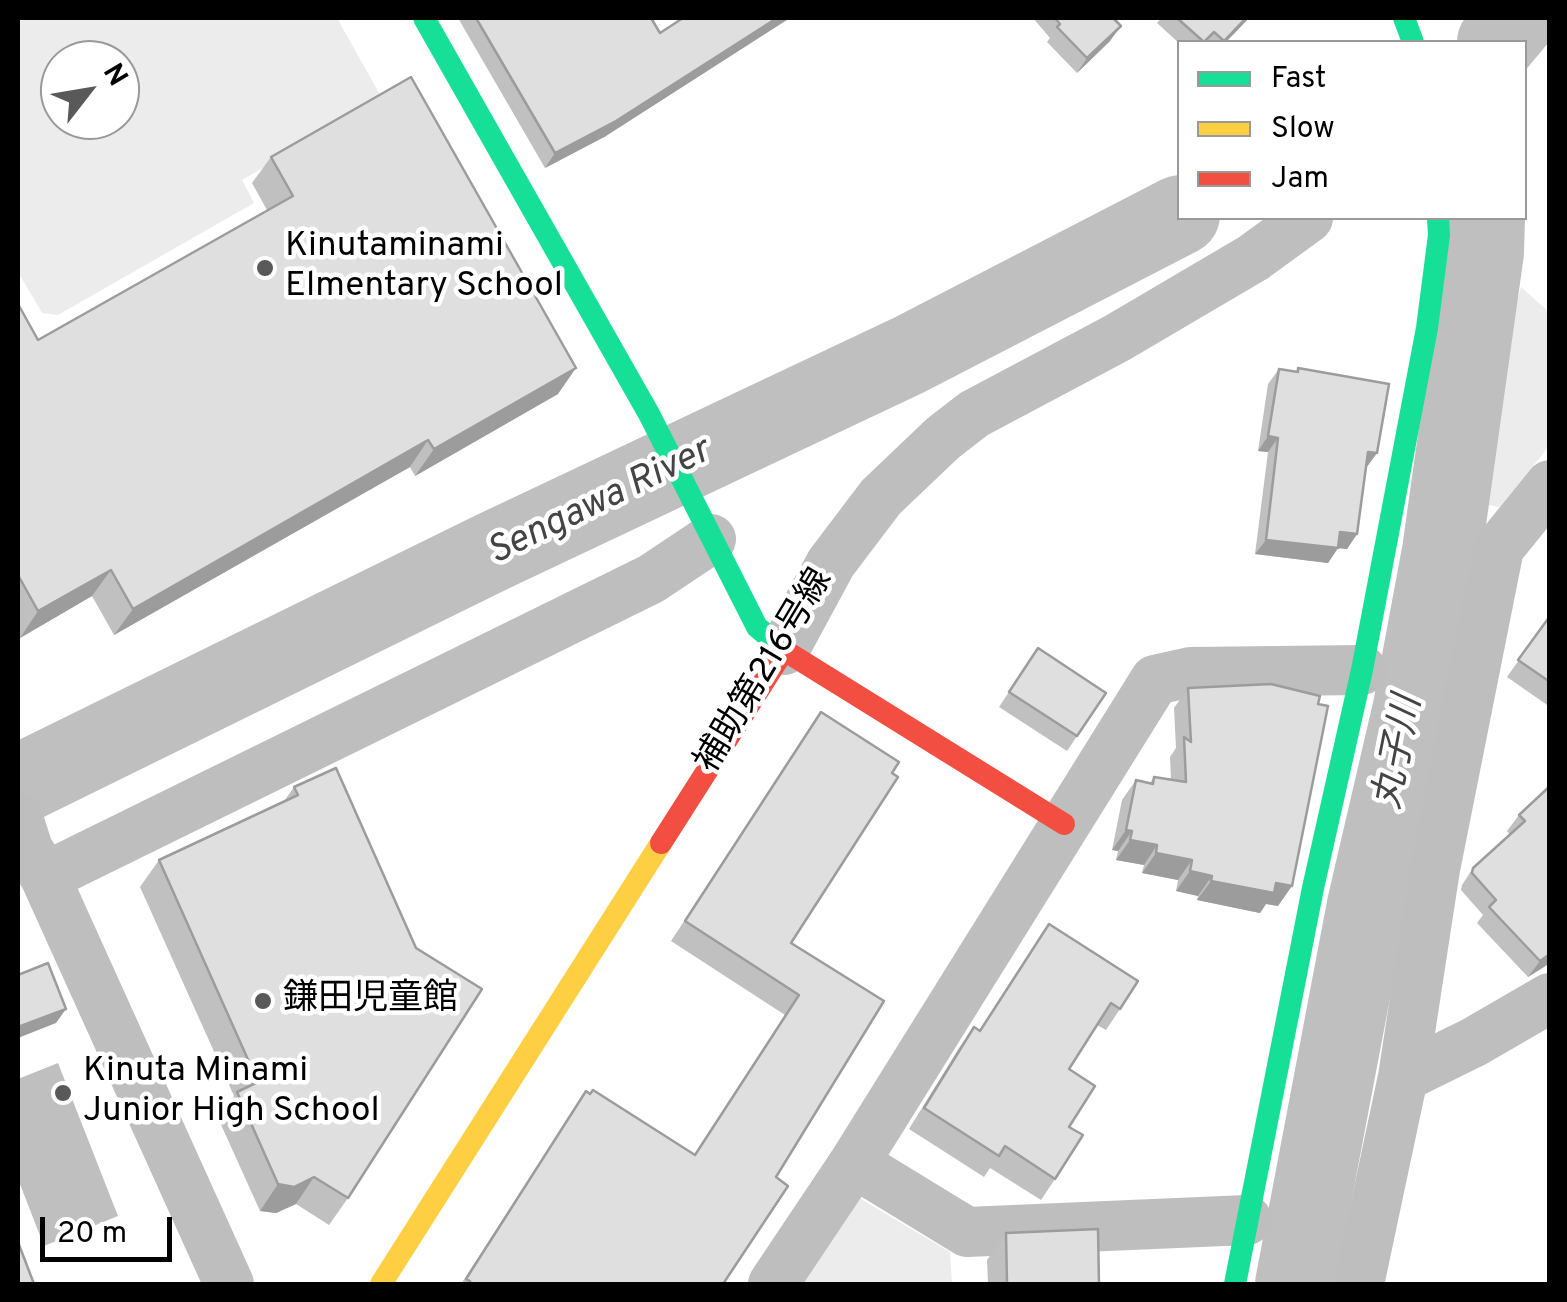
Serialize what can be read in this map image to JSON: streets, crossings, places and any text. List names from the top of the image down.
{
  "streets": {
    "street": ["補助第216号線"]
  },
  "water": ["Sengawa River", "丸子川"],
  "places": ["Kinutaminami Elmentary School", "鎌田児童館", "Kinuta Minami Junior High School"],
  "legend": ["Fast", "Slow", "Jam"],
  "scale_bar": "20 m",
  "north": "top right"
}
